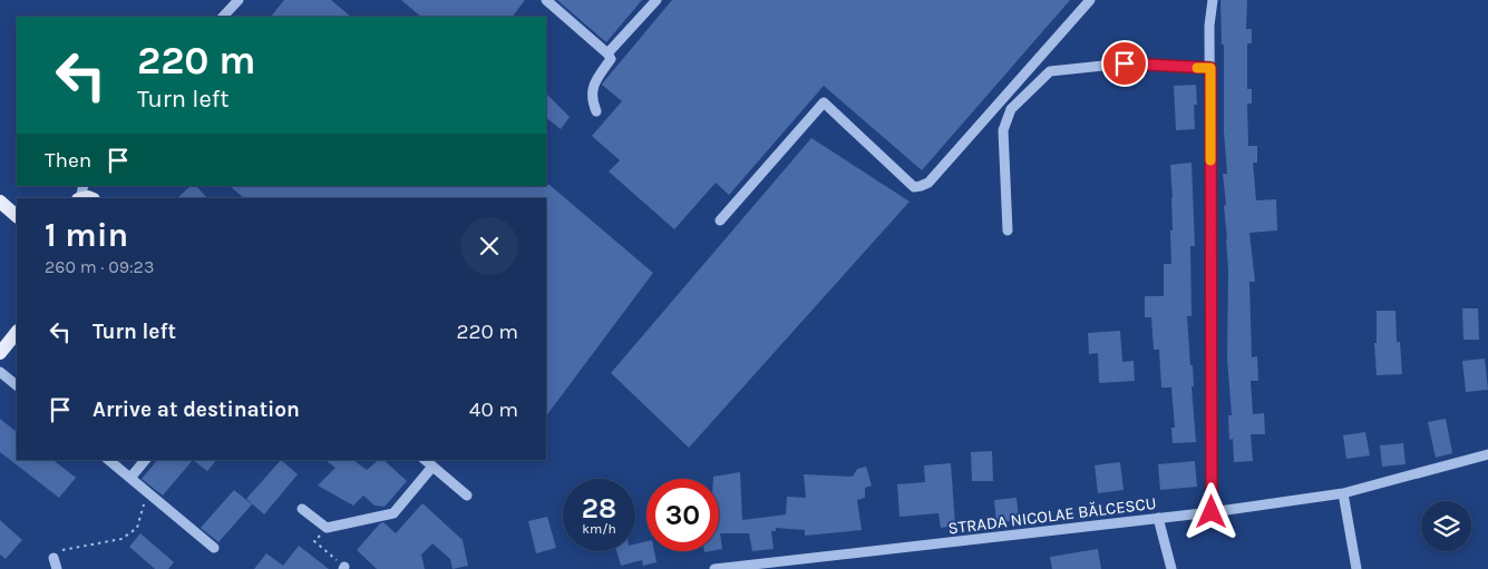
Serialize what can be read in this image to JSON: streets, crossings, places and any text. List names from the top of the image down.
{
  "streets": {
    "street": ["STRADA NICOLAE BĂLCESCU"]
  },
  "page": {
    "turn": ["220 m", "Turn left"],
    "then": "Then",
    "heading": ["1 min", "260 m · 09:23"],
    "list": [
      {
        "name": "Turn left",
        "value": "220 m"
      },
      {
        "name": "Arrive at destination",
        "value": "40 m"
      }
    ],
    "speed": "28 km/h",
    "limit": "30"
  }
}
